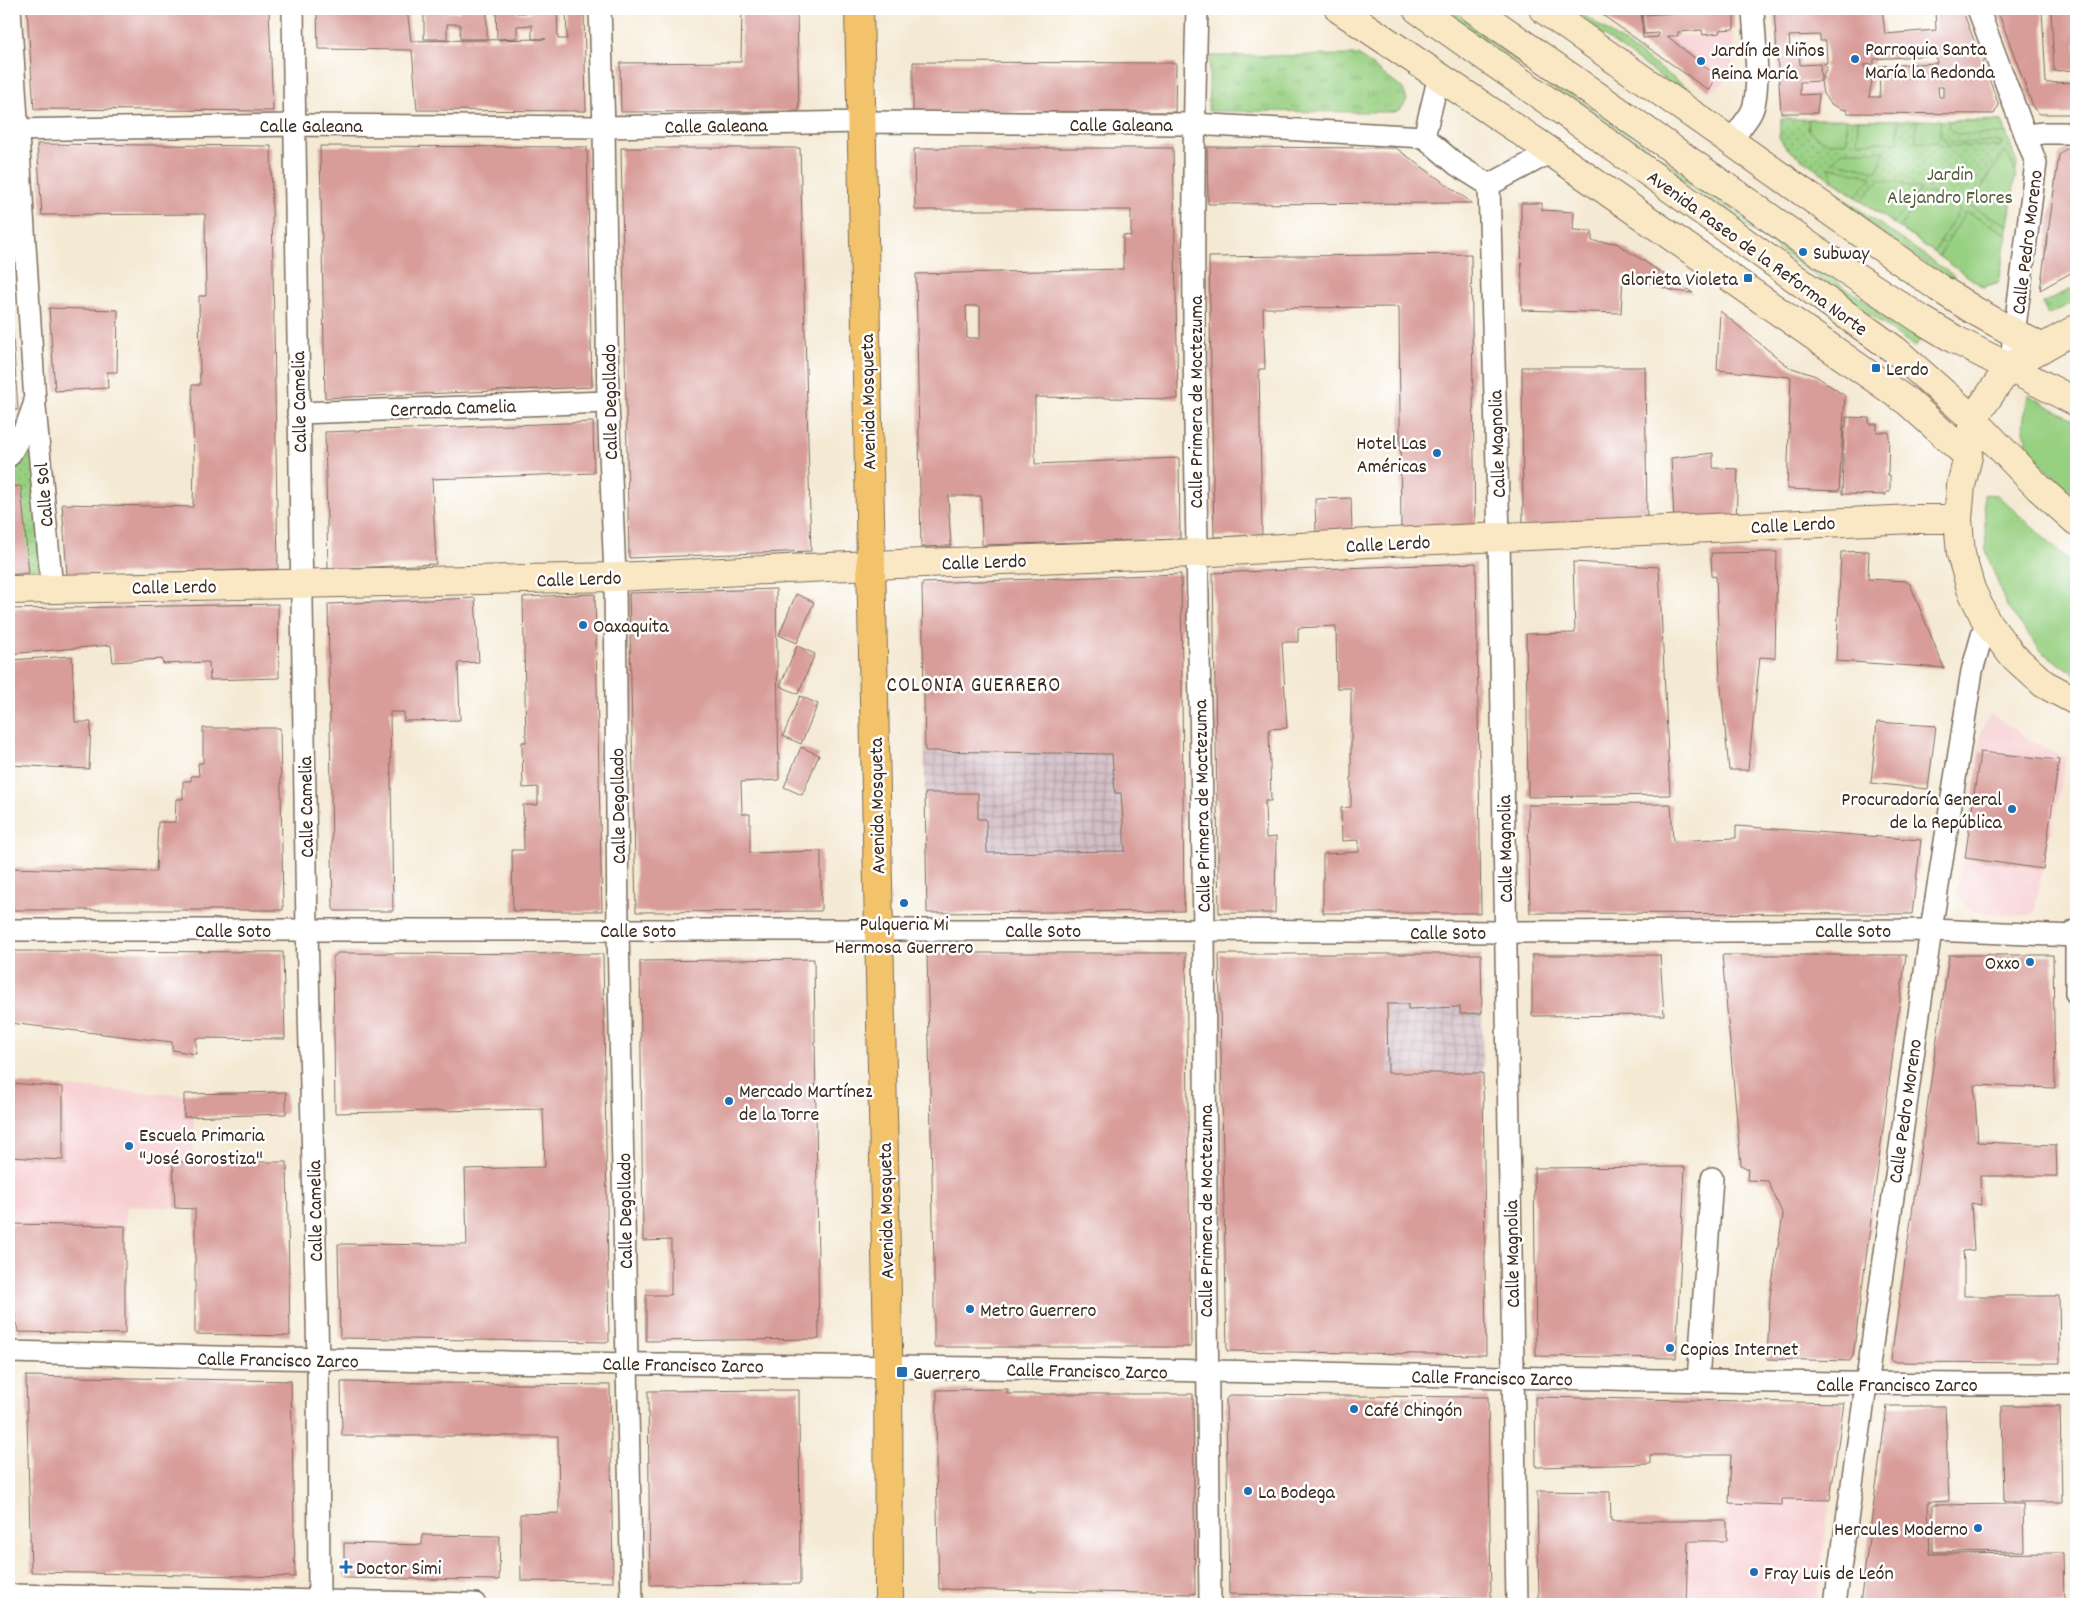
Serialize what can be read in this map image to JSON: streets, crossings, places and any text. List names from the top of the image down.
{
  "streets": {
    "main road": ["Avenida Mosqueta"],
    "street": [
      "Calle Galeana",
      "Calle Pedro Moreno",
      "Avenida Paseo de la Reforma Norte",
      "Calle Camelia",
      "Calle Degollado",
      "Calle Primera de Moctezuma",
      "Cerrada Camelia",
      "Calle Magnolia",
      "Calle Sol",
      "Calle Lerdo",
      "Calle Soto",
      "Calle Francisco Zarco"
    ]
  },
  "crossings": [
    ["Calle Galeana", "Calle Camelia"],
    ["Calle Galeana", "Calle Degollado"],
    ["Calle Galeana", "Avenida Mosqueta"],
    ["Calle Galeana", "Calle Primera de Moctezuma"],
    ["Calle Galeana", "Calle Sol"],
    ["Calle Pedro Moreno", "Avenida Paseo de la Reforma Norte"],
    ["Calle Pedro Moreno", "Calle Soto"],
    ["Calle Pedro Moreno", "Calle Francisco Zarco"],
    ["Calle Camelia", "Cerrada Camelia"],
    ["Calle Camelia", "Calle Lerdo"],
    ["Calle Camelia", "Calle Soto"],
    ["Calle Camelia", "Calle Francisco Zarco"],
    ["Calle Degollado", "Cerrada Camelia"],
    ["Calle Degollado", "Calle Lerdo"],
    ["Calle Degollado", "Calle Soto"],
    ["Calle Degollado", "Calle Francisco Zarco"],
    ["Avenida Mosqueta", "Calle Lerdo"],
    ["Avenida Mosqueta", "Calle Soto"],
    ["Avenida Mosqueta", "Calle Francisco Zarco"],
    ["Calle Primera de Moctezuma", "Calle Lerdo"],
    ["Calle Primera de Moctezuma", "Calle Soto"],
    ["Calle Primera de Moctezuma", "Calle Francisco Zarco"],
    ["Calle Magnolia", "Calle Lerdo"],
    ["Calle Magnolia", "Calle Soto"],
    ["Calle Magnolia", "Calle Francisco Zarco"],
    ["Calle Sol", "Calle Lerdo"]
  ],
  "districts": ["COLONIA GUERRERO"],
  "parks": ["Jardin Alejandro Flores"],
  "places": {
    "other": [
      "Parroquia Santa María la Redonda",
      "Jardín de Niños Reina María",
      "Subway",
      "Hotel Las Américas",
      "Oaxaquita",
      "Procuradoría General de la República",
      "Pulqueria Mi Hermosa Guerrero",
      "Oxxo",
      "Mercado Martínez de la Torre",
      "Escuela Primaria \"José Gorostiza\"",
      "Metro Guerrero",
      "Copias Internet",
      "Café Chingón",
      "La Bodega",
      "Hercules Moderno",
      "Fray Luis de León"
    ],
    "transit": ["Glorieta Violeta", "Lerdo", "Guerrero"],
    "health": ["Doctor Simi"]
  }
}
